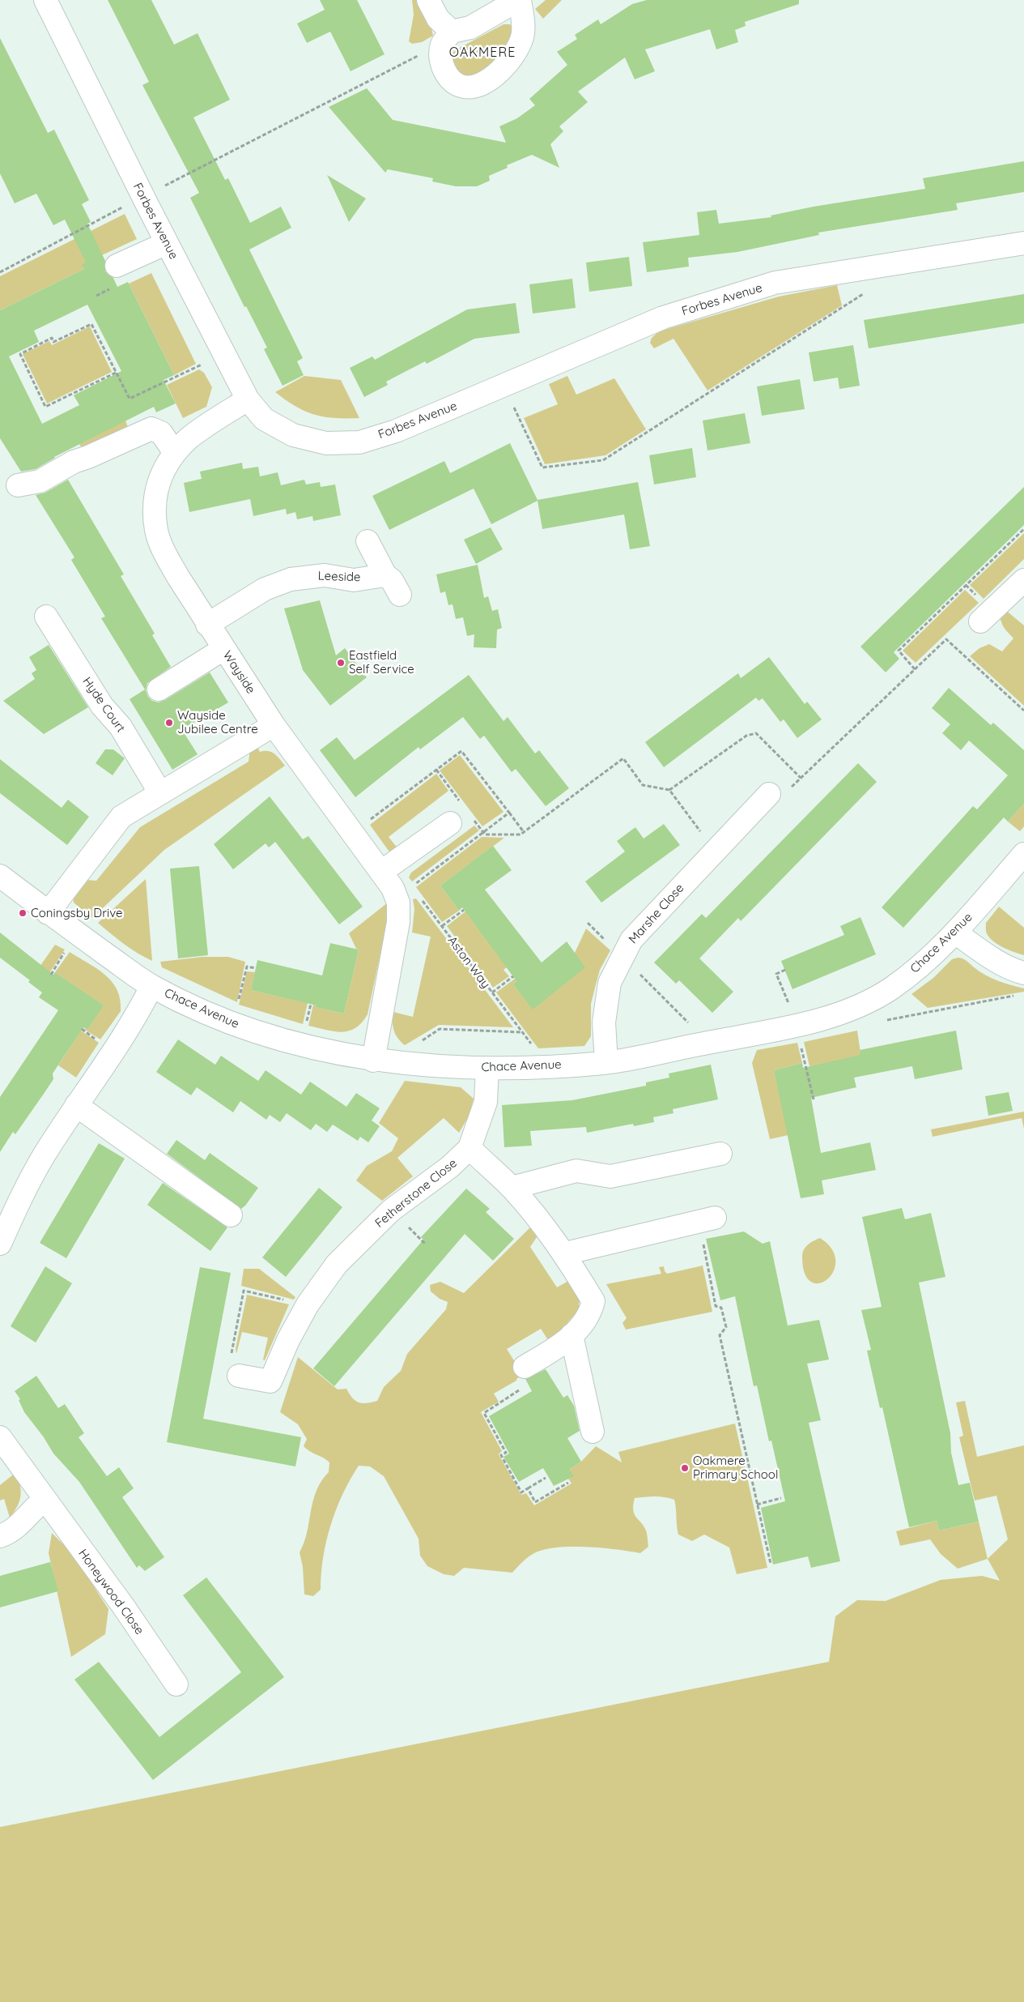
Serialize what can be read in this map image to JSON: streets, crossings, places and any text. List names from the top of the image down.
{
  "streets": {
    "street": [
      "Forbes Avenue",
      "Leeside",
      "Wayside",
      "Hyde Court",
      "Marshe Close",
      "Chace Avenue",
      "Fetherstone Close",
      "Honeywood Close"
    ],
    "path": ["Aston Way"]
  },
  "crossings": [
    ["Forbes Avenue", "Wayside"],
    ["Leeside", "Wayside"],
    ["Marshe Close", "Chace Avenue"],
    ["Chace Avenue", "Fetherstone Close"]
  ],
  "districts": ["OAKMERE"],
  "places": [
    "Eastfield Self Service",
    "Wayside Jubilee Centre",
    "Coningsby Drive",
    "Oakmere Primary School"
  ]
}
